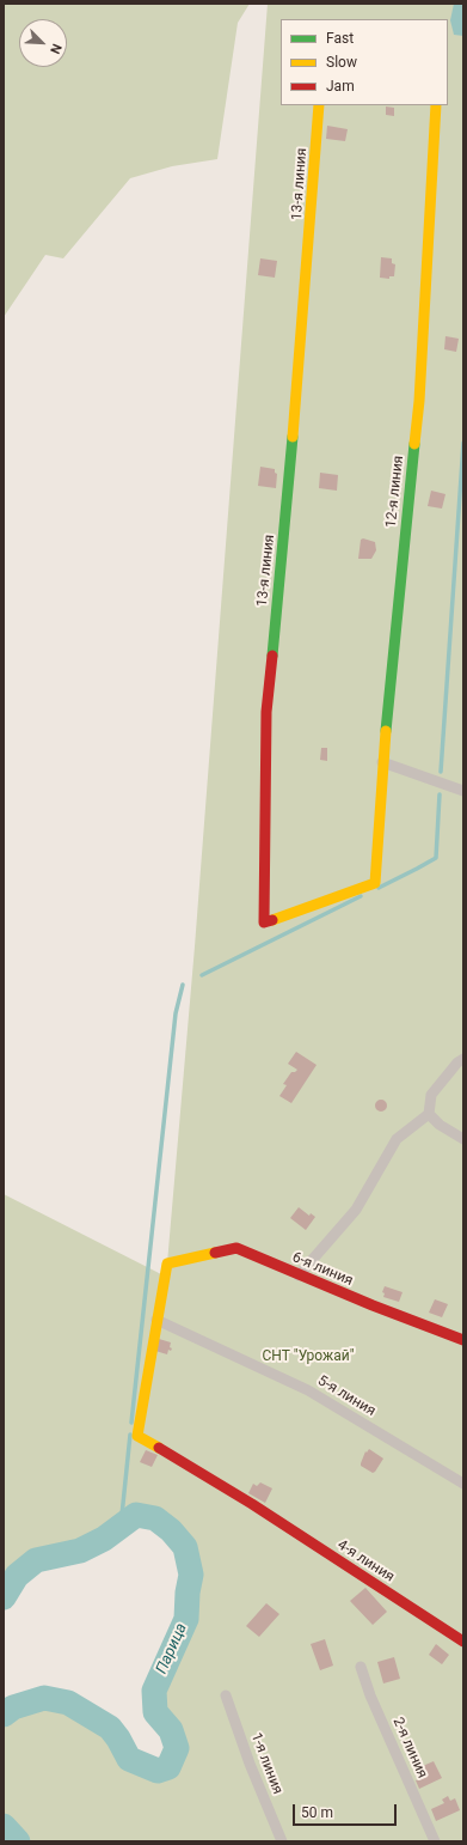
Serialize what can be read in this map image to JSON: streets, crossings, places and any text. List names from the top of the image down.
{
  "streets": {
    "street": [
      "13-я линия",
      "12-я линия",
      "6-я линия",
      "5-я линия",
      "4-я линия",
      "2-я линия",
      "1-я линия"
    ]
  },
  "crossings": [
    ["13-я линия", "12-я линия"],
    ["6-я линия", "5-я линия"],
    ["6-я линия", "4-я линия"],
    ["5-я линия", "4-я линия"]
  ],
  "water": ["Парица"],
  "parks": ["СНТ \"Урожай\""],
  "legend": ["Fast", "Slow", "Jam"],
  "scale_bar": "50 m",
  "north": "bottom right"
}
